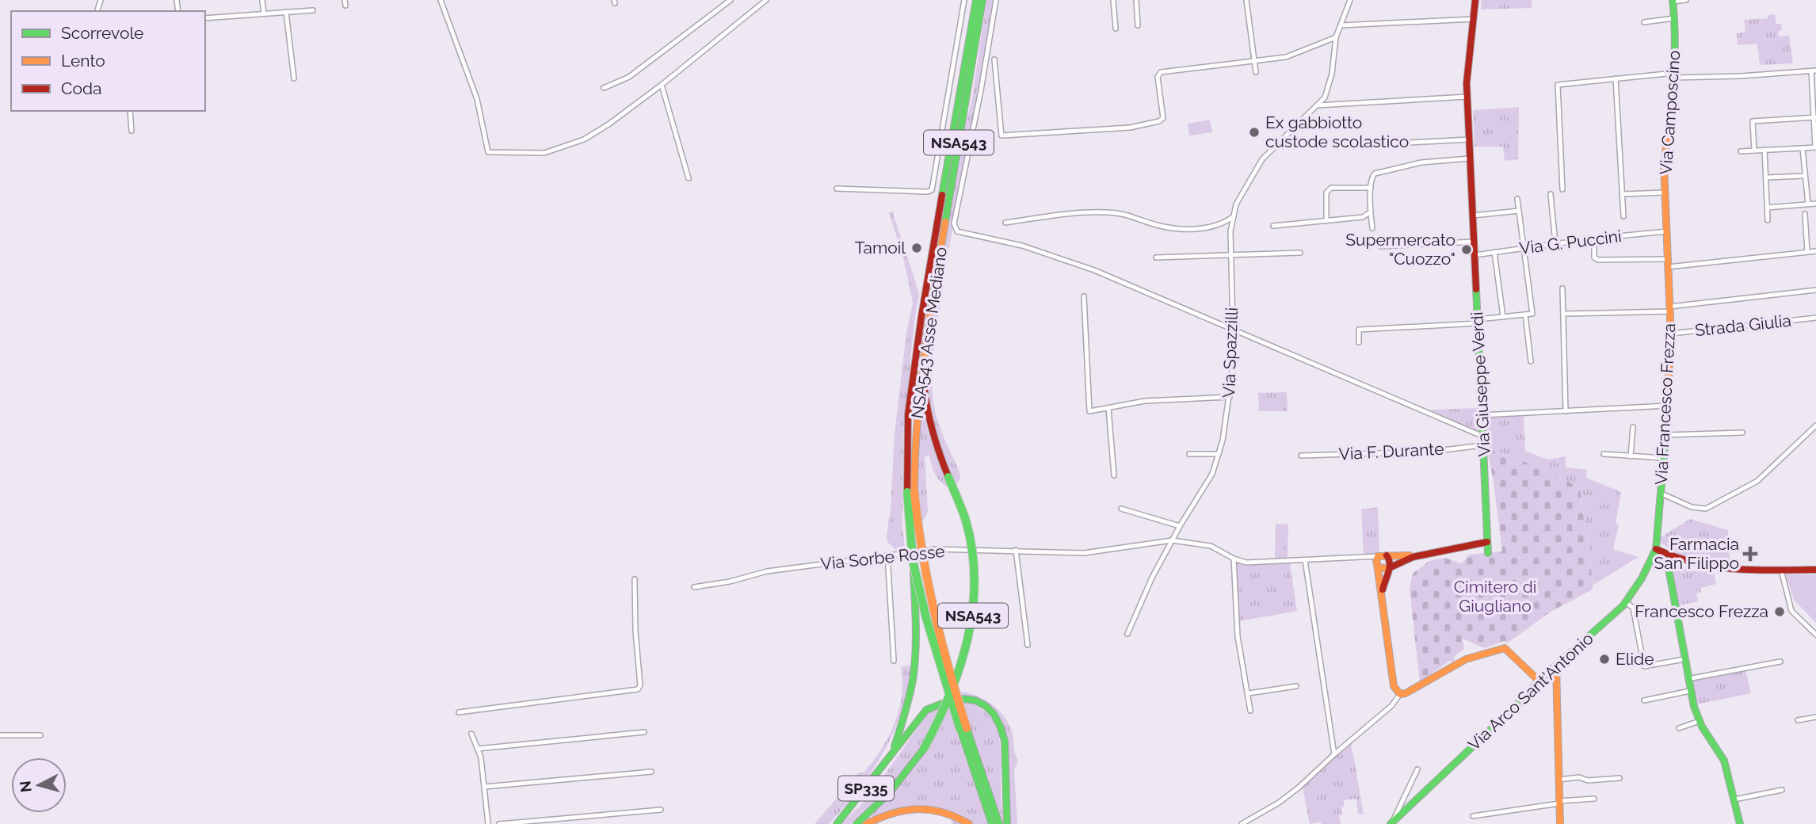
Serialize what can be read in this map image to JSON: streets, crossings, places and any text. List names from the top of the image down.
{
  "streets": {
    "main road": [
      "Via Camposcino",
      "NSA543",
      "NSA543 Asse Mediano",
      "Via Giuseppe Verdi",
      "Via Francesco Frezza",
      "Via Arco Sant'Antonio",
      "SP335"
    ],
    "street": [
      "Via G. Puccini",
      "Strada Giulia",
      "Via Spazzilli",
      "Via F. Durante",
      "Via Sorbe Rosse"
    ]
  },
  "crossings": [
    ["Via Camposcino", "Via G. Puccini"],
    ["Via Camposcino", "Via Francesco Frezza"],
    ["NSA543", "NSA543 Asse Mediano"],
    ["NSA543", "SP335"],
    ["Via G. Puccini", "Via Giuseppe Verdi"],
    ["Strada Giulia", "Via Francesco Frezza"],
    ["Via Giuseppe Verdi", "Via F. Durante"],
    ["Via Francesco Frezza", "Via Arco Sant'Antonio"]
  ],
  "parks": ["Cimitero di Giugliano"],
  "places": {
    "other": [
      "Ex gabbiotto custode scolastico",
      "Tamoil",
      "Supermercato \"Cuozzo\"",
      "Francesco Frezza",
      "Elide"
    ],
    "health": ["Farmacia San Filippo"]
  },
  "legend": ["Scorrevole", "Lento", "Coda"],
  "north": "left"
}
